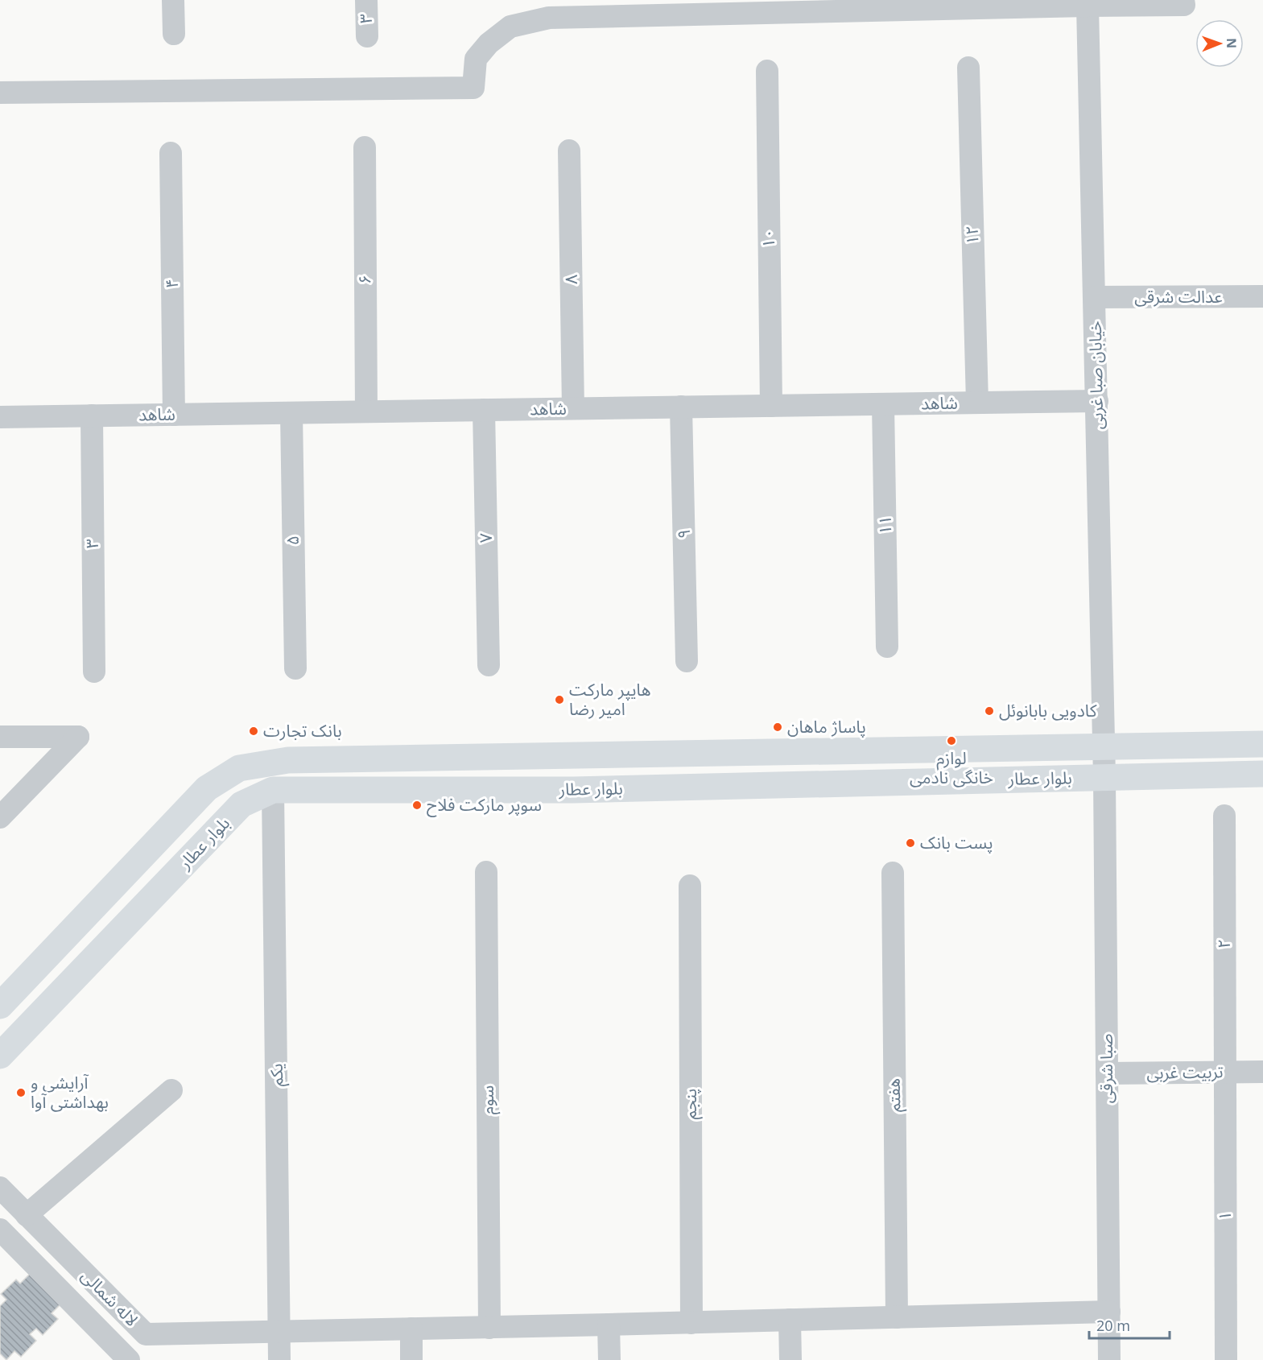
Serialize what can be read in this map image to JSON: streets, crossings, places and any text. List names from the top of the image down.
{
  "streets": {
    "street": [
      "۳",
      "۱۲",
      "۱۰",
      "۶",
      "۸",
      "۴",
      "عدالت شرقی",
      "خیابان صبا غربی",
      "شاهد",
      "۱۱",
      "۹",
      "۷",
      "۵",
      "بلوار عطار",
      "۲",
      "صبا شرقی",
      "تربیت غربی",
      "یکم",
      "هفتم",
      "سوم",
      "پنجم",
      "۱",
      "لاله شمالی"
    ]
  },
  "crossings": [
    ["۳", "شاهد"],
    ["۱۲", "شاهد"],
    ["۱۰", "شاهد"],
    ["۶", "شاهد"],
    ["۸", "شاهد"],
    ["۴", "شاهد"],
    ["عدالت شرقی", "خیابان صبا غربی"],
    ["خیابان صبا غربی", "شاهد"],
    ["خیابان صبا غربی", "بلوار عطار"],
    ["خیابان صبا غربی", "صبا شرقی"],
    ["شاهد", "۱۱"],
    ["شاهد", "۹"],
    ["شاهد", "۷"],
    ["شاهد", "۵"],
    ["بلوار عطار", "صبا شرقی"],
    ["بلوار عطار", "یکم"],
    ["۲", "تربیت غربی"],
    ["۲", "۱"],
    ["صبا شرقی", "تربیت غربی"],
    ["صبا شرقی", "لاله شمالی"],
    ["تربیت غربی", "۱"],
    ["یکم", "لاله شمالی"],
    ["هفتم", "لاله شمالی"],
    ["سوم", "لاله شمالی"],
    ["پنجم", "لاله شمالی"]
  ],
  "places": [
    "هایپر مارکت امیر رضا",
    "کادویی بابانوئل",
    "پاساژ ماهان",
    "بانک تجارت",
    "لوازم خانگی نادمی",
    "سوپر مارکت فلاح",
    "پست بانک",
    "آرایشی و بهداشتی آوا"
  ],
  "scale_bar": "20 m",
  "north": "right"
}
